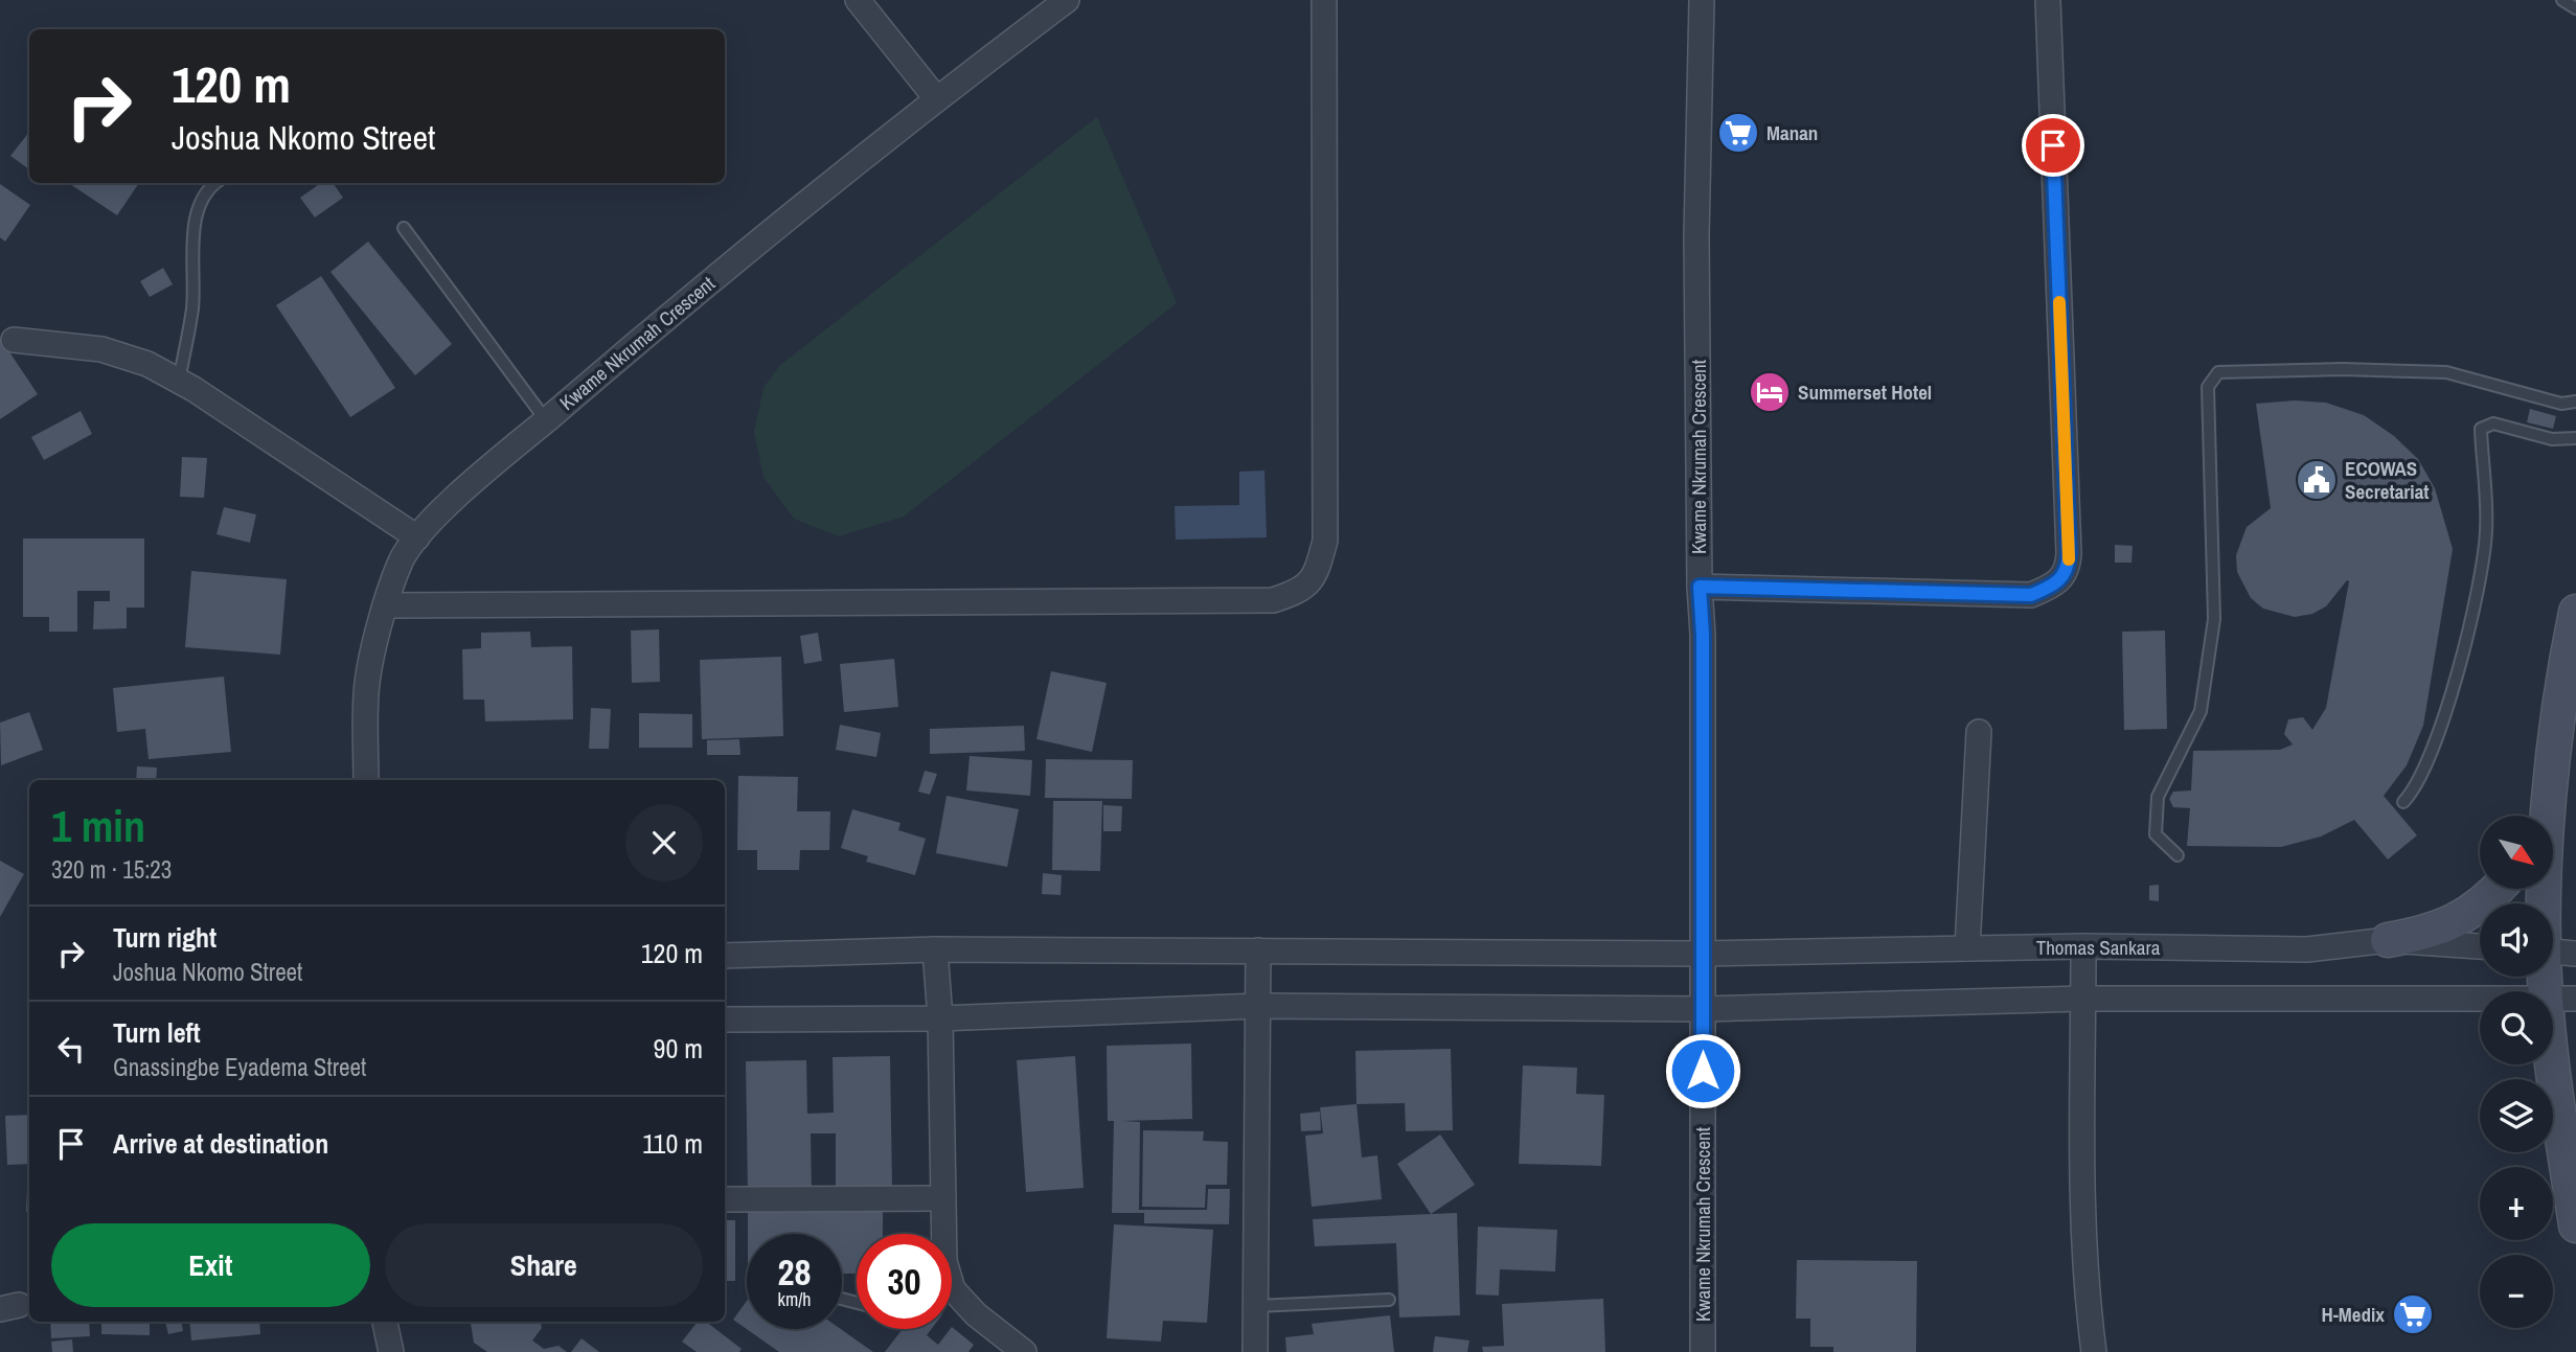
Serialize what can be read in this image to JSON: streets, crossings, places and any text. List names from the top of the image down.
{
  "streets": {
    "street": ["Kwame Nkrumah Crescent", "Thomas Sankara"]
  },
  "crossings": [
    ["Kwame Nkrumah Crescent", "Thomas Sankara"]
  ],
  "places": {
    "supermarket": ["Manan", "H-Medix"],
    "hotel": ["Summerset Hotel"],
    "public building": ["ECOWAS Secretariat"]
  },
  "north": "bottom right",
  "page": {
    "turn": ["120 m", "Joshua Nkomo Street"],
    "heading": ["1 min", "320 m · 15:23"],
    "map_buttons": ["+", "−"],
    "list": [
      {
        "name": "Turn right",
        "note": "Joshua Nkomo Street",
        "value": "120 m"
      },
      {
        "name": "Turn left",
        "note": "Gnassingbe Eyadema Street",
        "value": "90 m"
      },
      {
        "name": "Arrive at destination",
        "value": "110 m"
      }
    ],
    "buttons": ["Exit", "Share"],
    "speed": "28 km/h",
    "limit": "30"
  }
}
